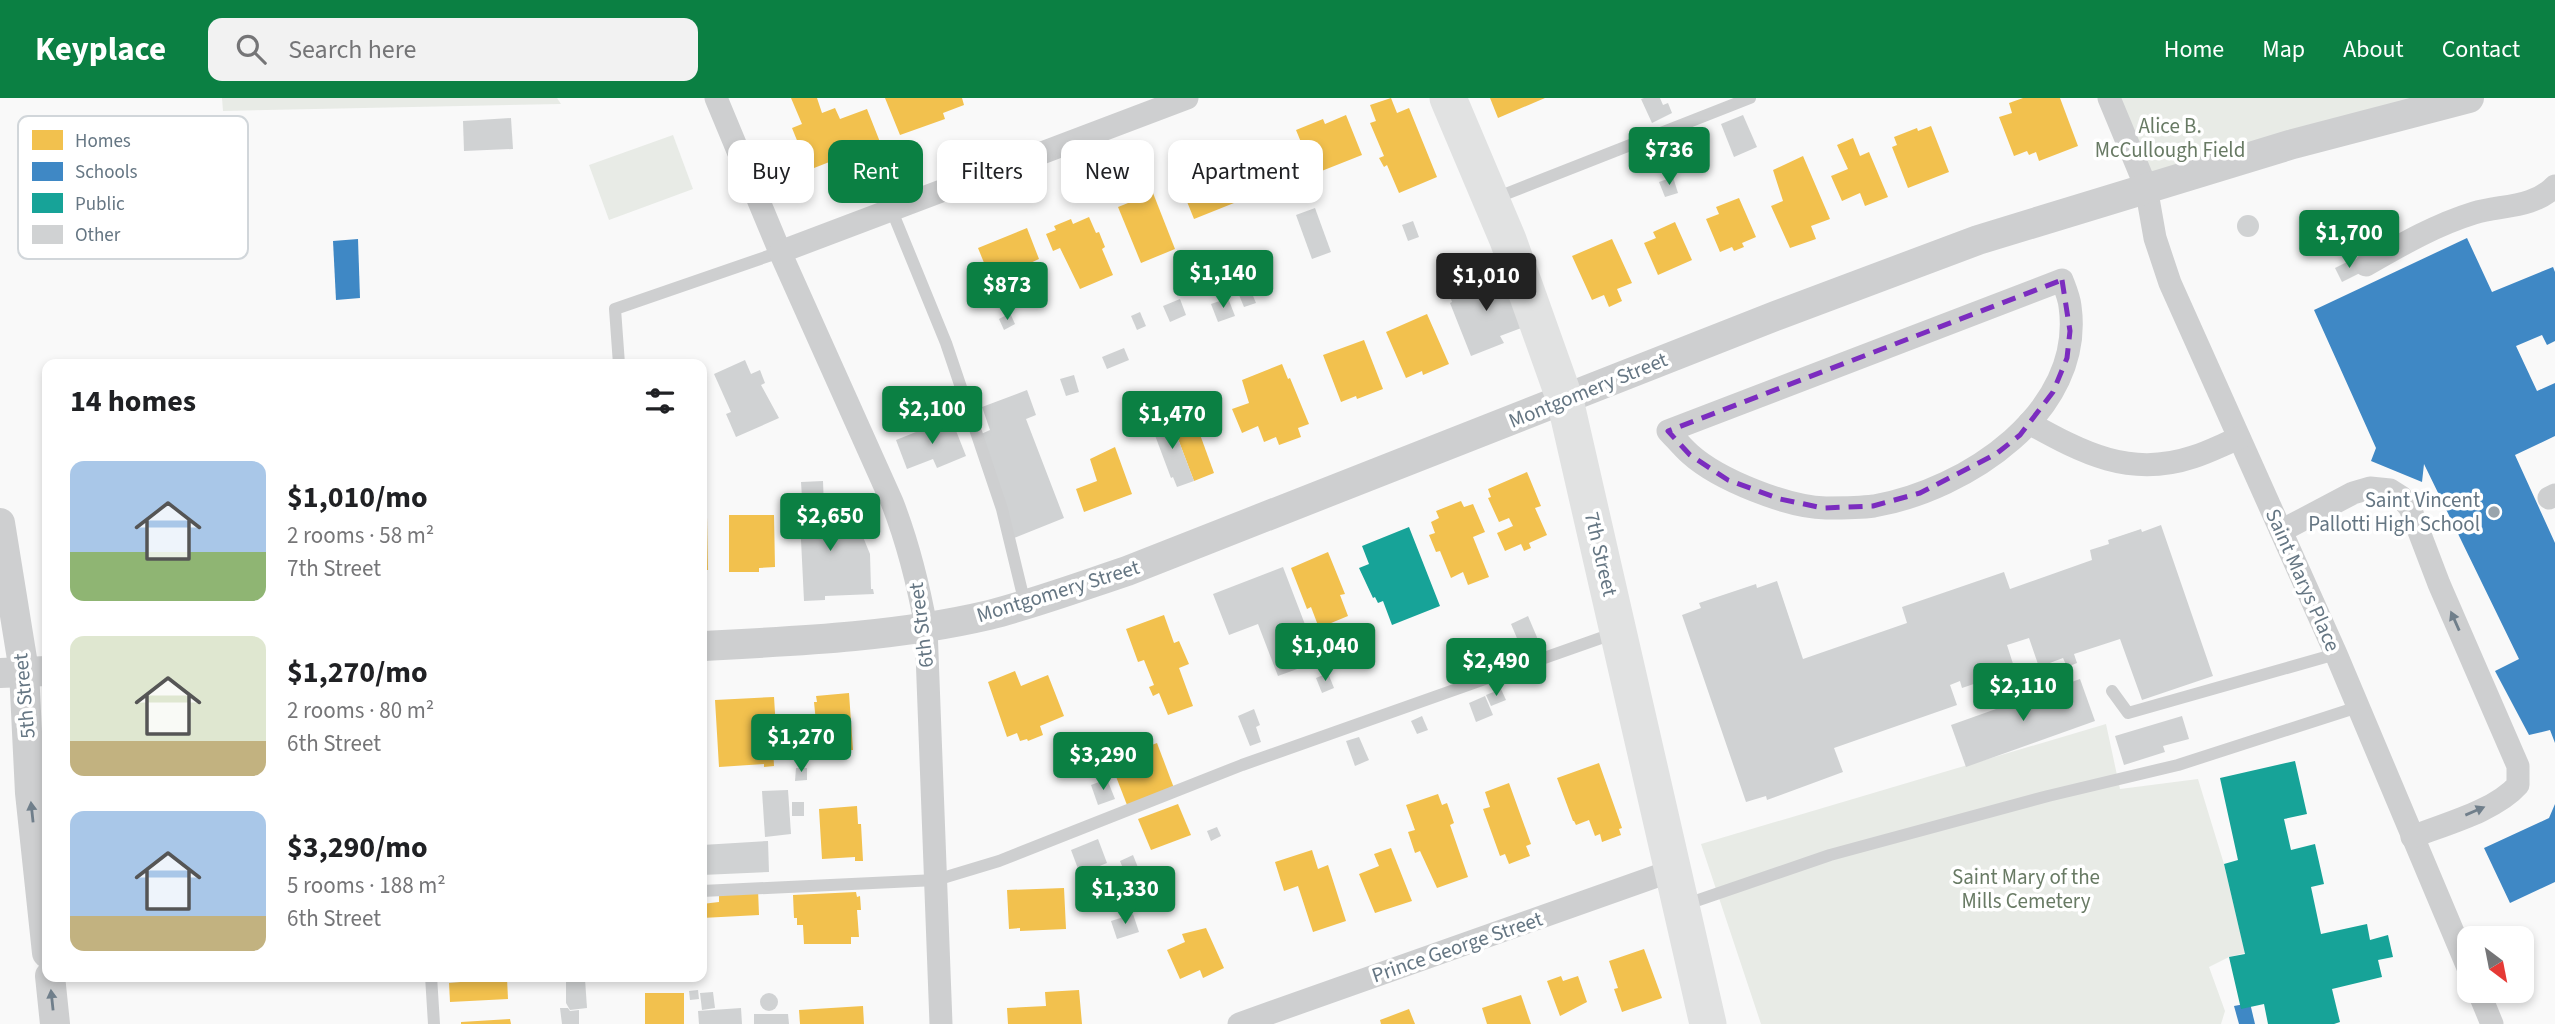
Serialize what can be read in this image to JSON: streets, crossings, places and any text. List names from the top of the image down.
{
  "streets": {
    "main road": ["7th Street"],
    "street": [
      "Montgomery Street",
      "Saint Marys Place",
      "6th Street",
      "5th Street",
      "Prince George Street"
    ]
  },
  "crossings": [
    ["Montgomery Street", "7th Street"],
    ["Montgomery Street", "Saint Marys Place"],
    ["Montgomery Street", "6th Street"],
    ["7th Street", "Prince George Street"]
  ],
  "one_way": ["5th Street"],
  "parks": ["Alice B. McCullough Field", "Saint Mary of the Mills Cemetery"],
  "places": ["Saint Vincent Pallotti High School"],
  "legend": [
    "Homes",
    "Schools",
    "Public",
    "Other"
  ],
  "north": "bottom right",
  "page": {
    "header": "Keyplace",
    "search": "Search here",
    "nav": [
      "Home",
      "Map",
      "About",
      "Contact"
    ],
    "price": [
      "$736",
      "$1,700",
      "$1,140",
      "$1,010",
      "$873",
      "$2,100",
      "$1,470",
      "$2,650",
      "$1,040",
      "$2,490",
      "$2,110",
      "$1,270",
      "$3,290",
      "$1,330"
    ],
    "chip": [
      "Buy",
      "Rent",
      "Filters",
      "New",
      "Apartment"
    ],
    "heading": "14 homes",
    "list": [
      {
        "name": "$1,010/mo",
        "note": "2 rooms · 58 m² · 7th Street"
      },
      {
        "name": "$1,270/mo",
        "note": "2 rooms · 80 m² · 6th Street"
      },
      {
        "name": "$3,290/mo",
        "note": "5 rooms · 188 m² · 6th Street"
      }
    ]
  }
}
